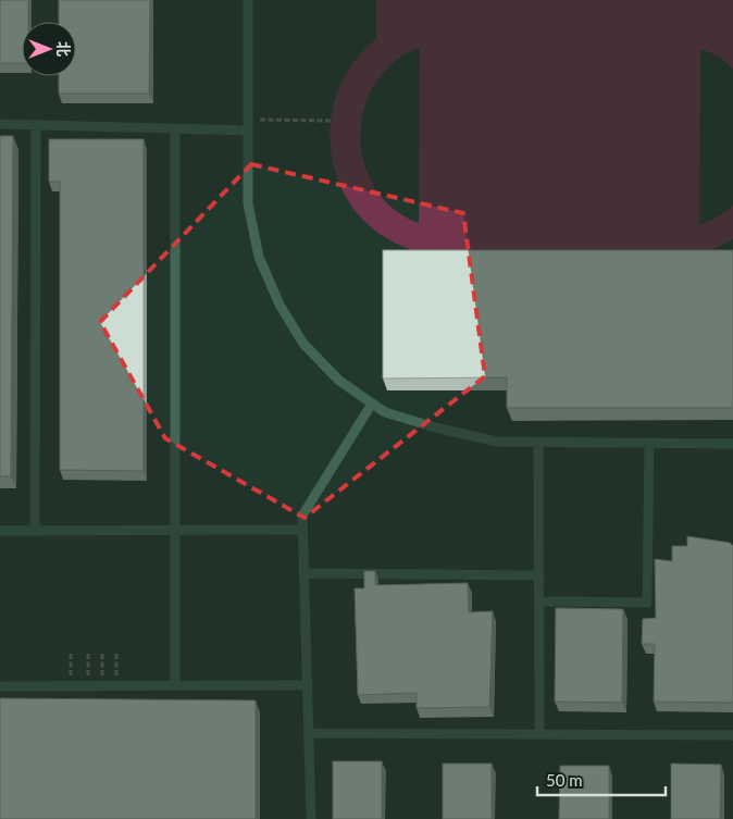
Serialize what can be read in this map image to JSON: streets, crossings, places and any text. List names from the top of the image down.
{
  "scale_bar": "50 m",
  "north": "right"
}
